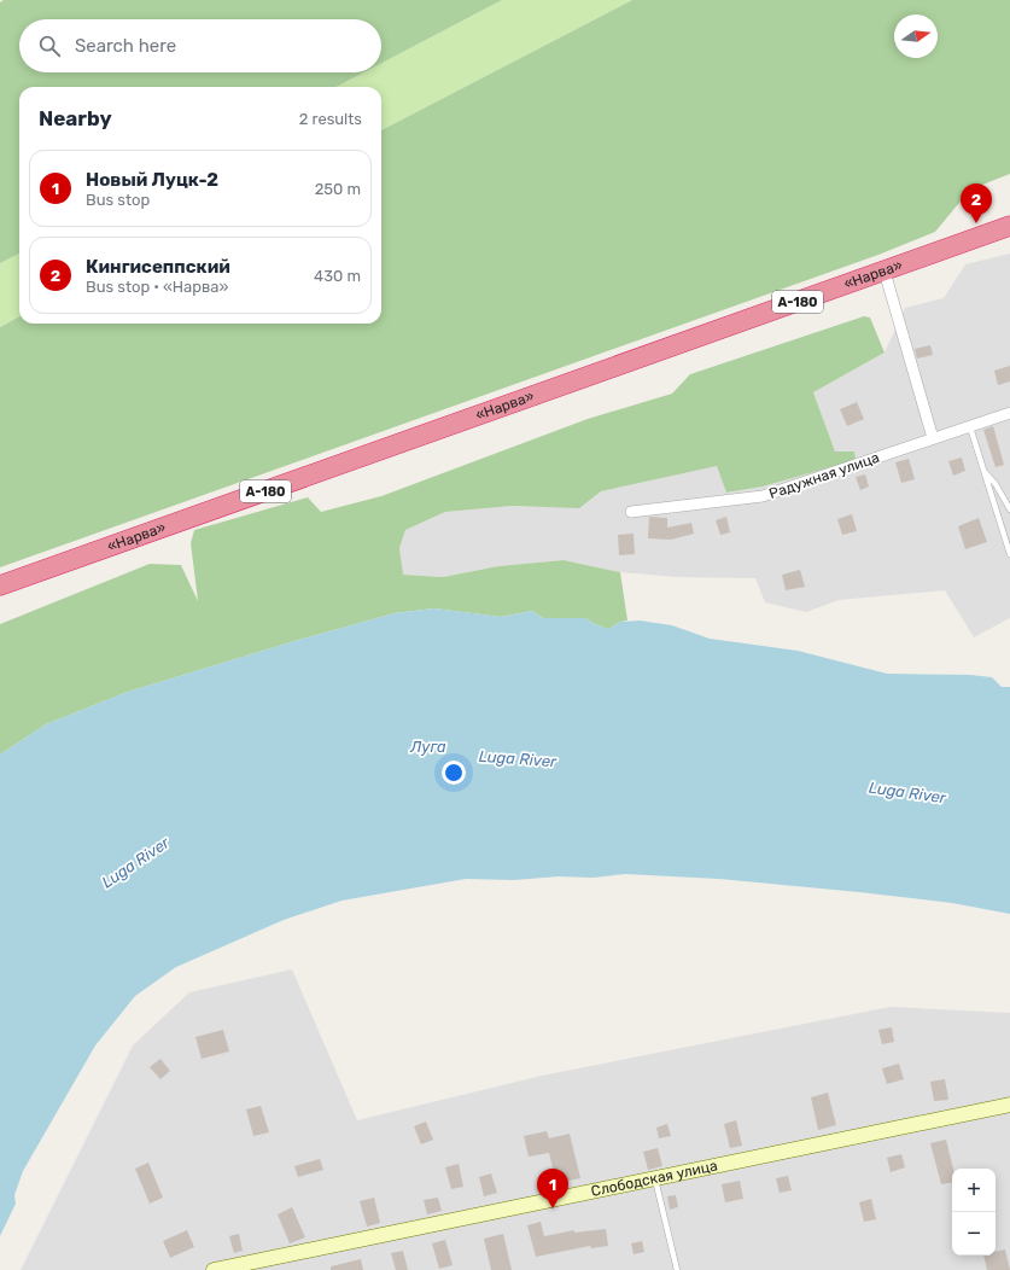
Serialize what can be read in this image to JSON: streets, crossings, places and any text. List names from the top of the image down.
{
  "streets": {
    "highway": ["«Нарва»", "А-180"],
    "street": ["Радужная улица", "Слободская улица"]
  },
  "water": ["Луга", "Luga River"],
  "north": "right",
  "page": {
    "search": "Search here",
    "heading": ["Nearby", "2 results"],
    "list": [
      {
        "mark": "1",
        "name": "Новый Луцк-2",
        "note": "Bus stop",
        "value": "250 m"
      },
      {
        "mark": "2",
        "name": "Кингисеппский",
        "note": "Bus stop · «Нарва»",
        "value": "430 m"
      }
    ],
    "pins": ["2", "1"],
    "map_buttons": ["+", "−"]
  }
}
